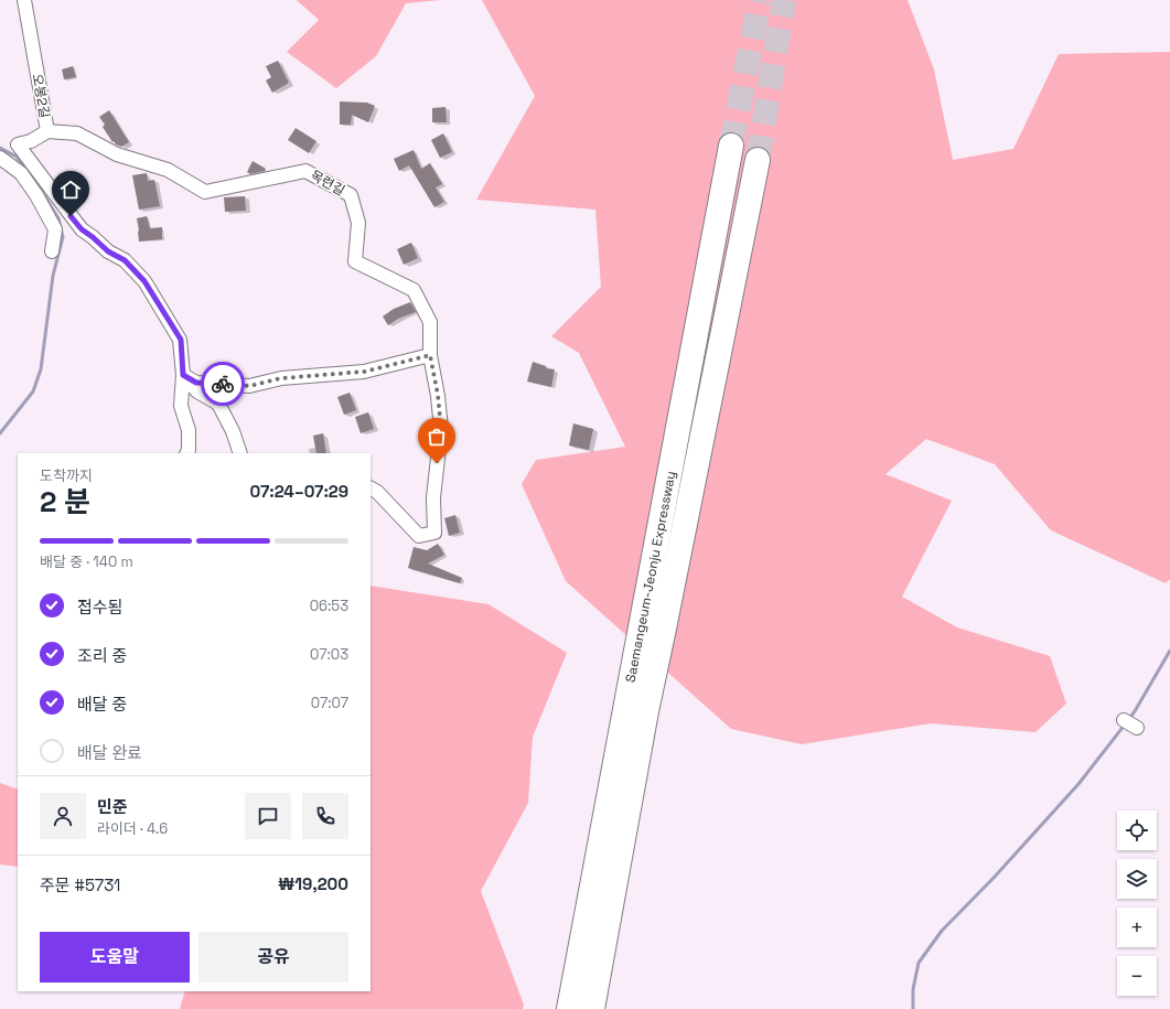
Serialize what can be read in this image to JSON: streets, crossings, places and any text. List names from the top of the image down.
{
  "streets": {
    "highway": ["Saemangeum-Jeonju Expressway"],
    "street": ["오봉2길", "목련길"]
  },
  "crossings": [
    ["오봉2길", "목련길"]
  ],
  "page": {
    "heading": ["2 분", "도착까지", "07:24–07:29"],
    "panel": [
      "민준",
      "라이더 · 4.6",
      "주문 #5731",
      "₩19,200"
    ],
    "bar": "배달 중 · 140 m",
    "list": [
      ["접수됨", "06:53"],
      ["조리 중", "07:03"],
      ["배달 중", "07:07"],
      "배달 완료"
    ],
    "map_buttons": ["+", "−"],
    "buttons": ["도움말", "공유"]
  }
}
